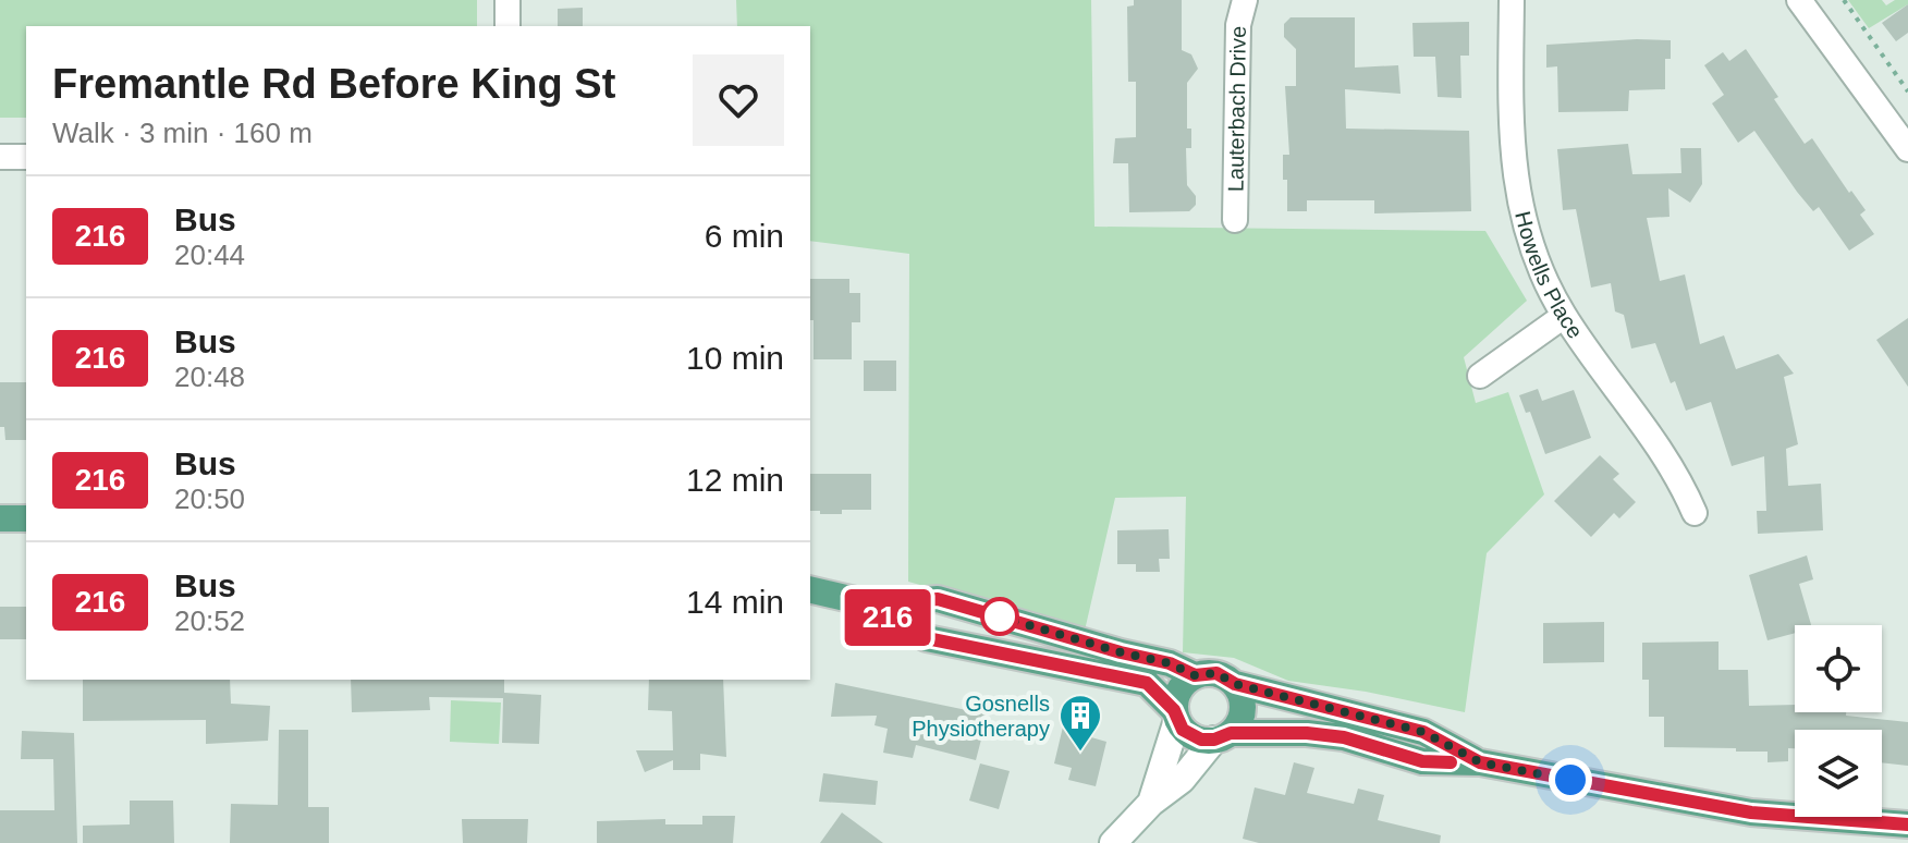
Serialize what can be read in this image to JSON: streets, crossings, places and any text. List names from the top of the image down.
{
  "streets": {
    "street": ["Lauterbach Drive", "Howells Place"]
  },
  "places": {
    "building": ["Gosnells Physiotherapy"]
  },
  "lines": ["bus line 216"],
  "page": {
    "on_map": "216",
    "heading": ["Fremantle Rd Before King St", "Walk · 3 min · 160 m"],
    "list": [
      {
        "mark": "216",
        "name": "Bus",
        "note": "20:44",
        "value": "6 min"
      },
      {
        "mark": "216",
        "name": "Bus",
        "note": "20:48",
        "value": "10 min"
      },
      {
        "mark": "216",
        "name": "Bus",
        "note": "20:50",
        "value": "12 min"
      },
      {
        "mark": "216",
        "name": "Bus",
        "note": "20:52",
        "value": "14 min"
      }
    ]
  }
}
